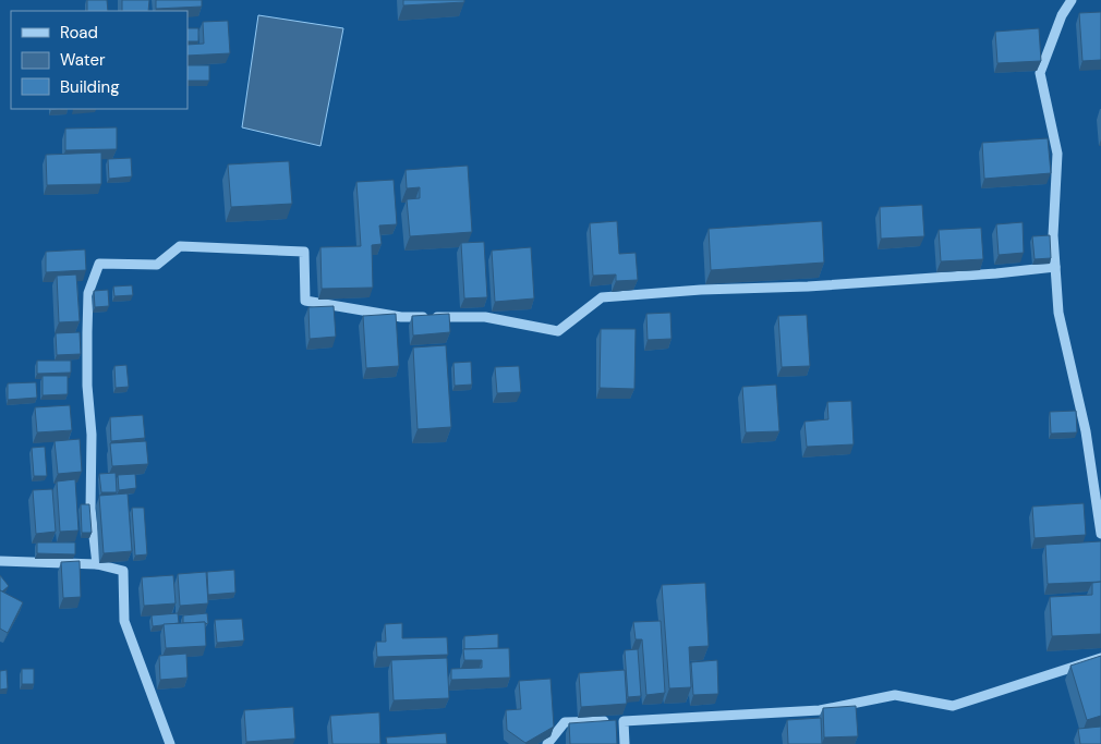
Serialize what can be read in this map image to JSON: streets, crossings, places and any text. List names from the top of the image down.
{
  "legend": ["Road", "Water", "Building"]
}
